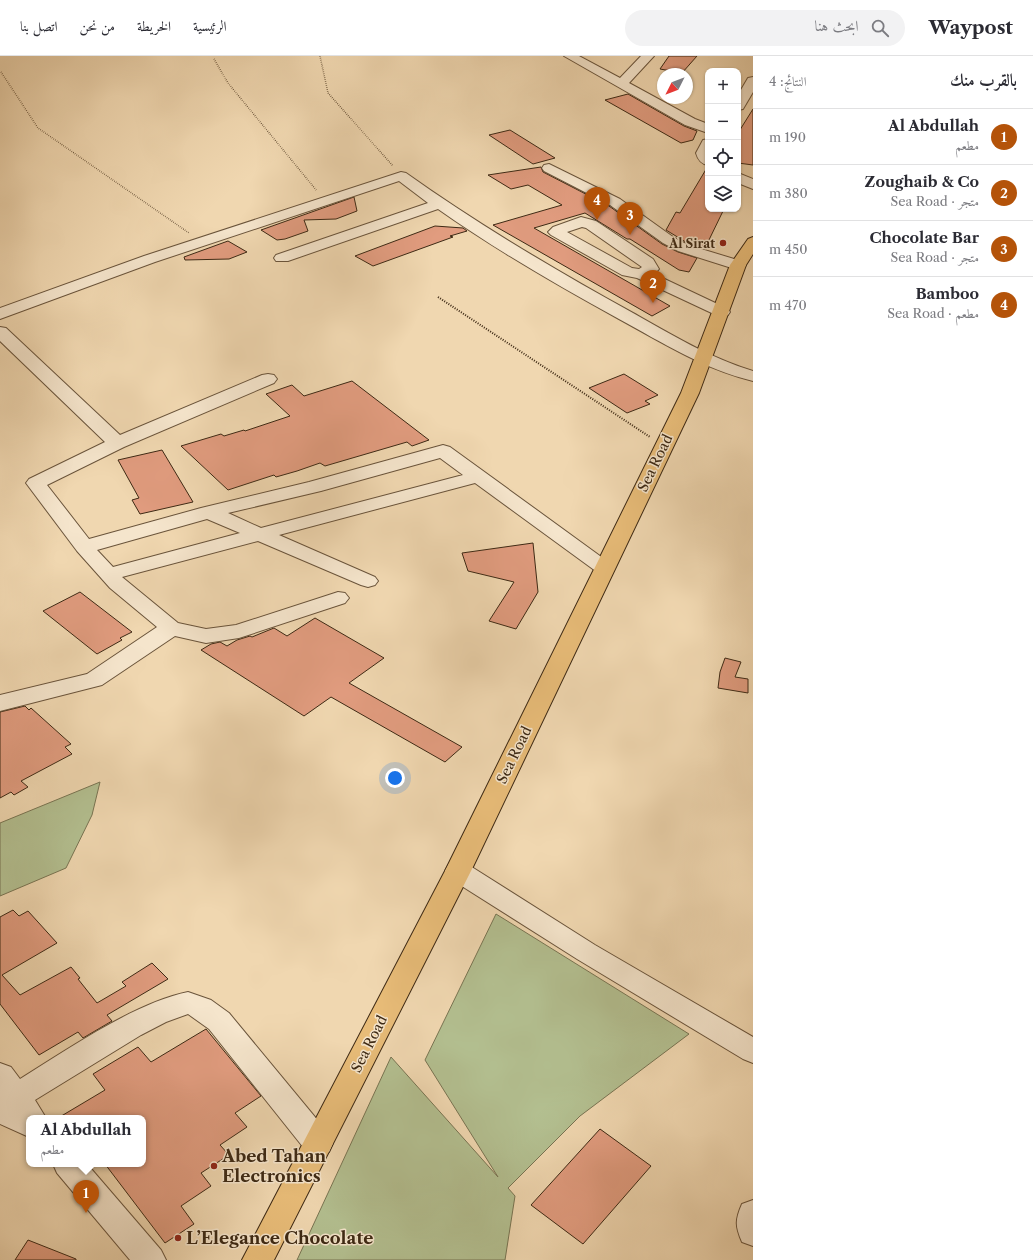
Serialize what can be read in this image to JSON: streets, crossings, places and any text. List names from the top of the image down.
{
  "streets": {
    "highway": ["Sea Road"]
  },
  "places": ["Al Sirat", "Abed Tahan Electronics", "L’Elegance Chocolate"],
  "north": "bottom left",
  "page": {
    "header": "Waypost",
    "search": "ابحث هنا",
    "nav": [
      "الرئيسية",
      "الخريطة",
      "من نحن",
      "اتصل بنا"
    ],
    "heading": ["بالقرب منك", "النتائج: 4"],
    "map_buttons": ["+", "−"],
    "list": [
      {
        "mark": "1",
        "name": "Al Abdullah",
        "note": "مطعم",
        "value": "190 m"
      },
      {
        "mark": "2",
        "name": "Zoughaib & Co",
        "note": "متجر · Sea Road",
        "value": "380 m"
      },
      {
        "mark": "3",
        "name": "Chocolate Bar",
        "note": "متجر · Sea Road",
        "value": "450 m"
      },
      {
        "mark": "4",
        "name": "Bamboo",
        "note": "مطعم · Sea Road",
        "value": "470 m"
      }
    ],
    "pins": [
      "4",
      "3",
      "2",
      "1"
    ],
    "popup": ["Al Abdullah", "مطعم"]
  }
}
